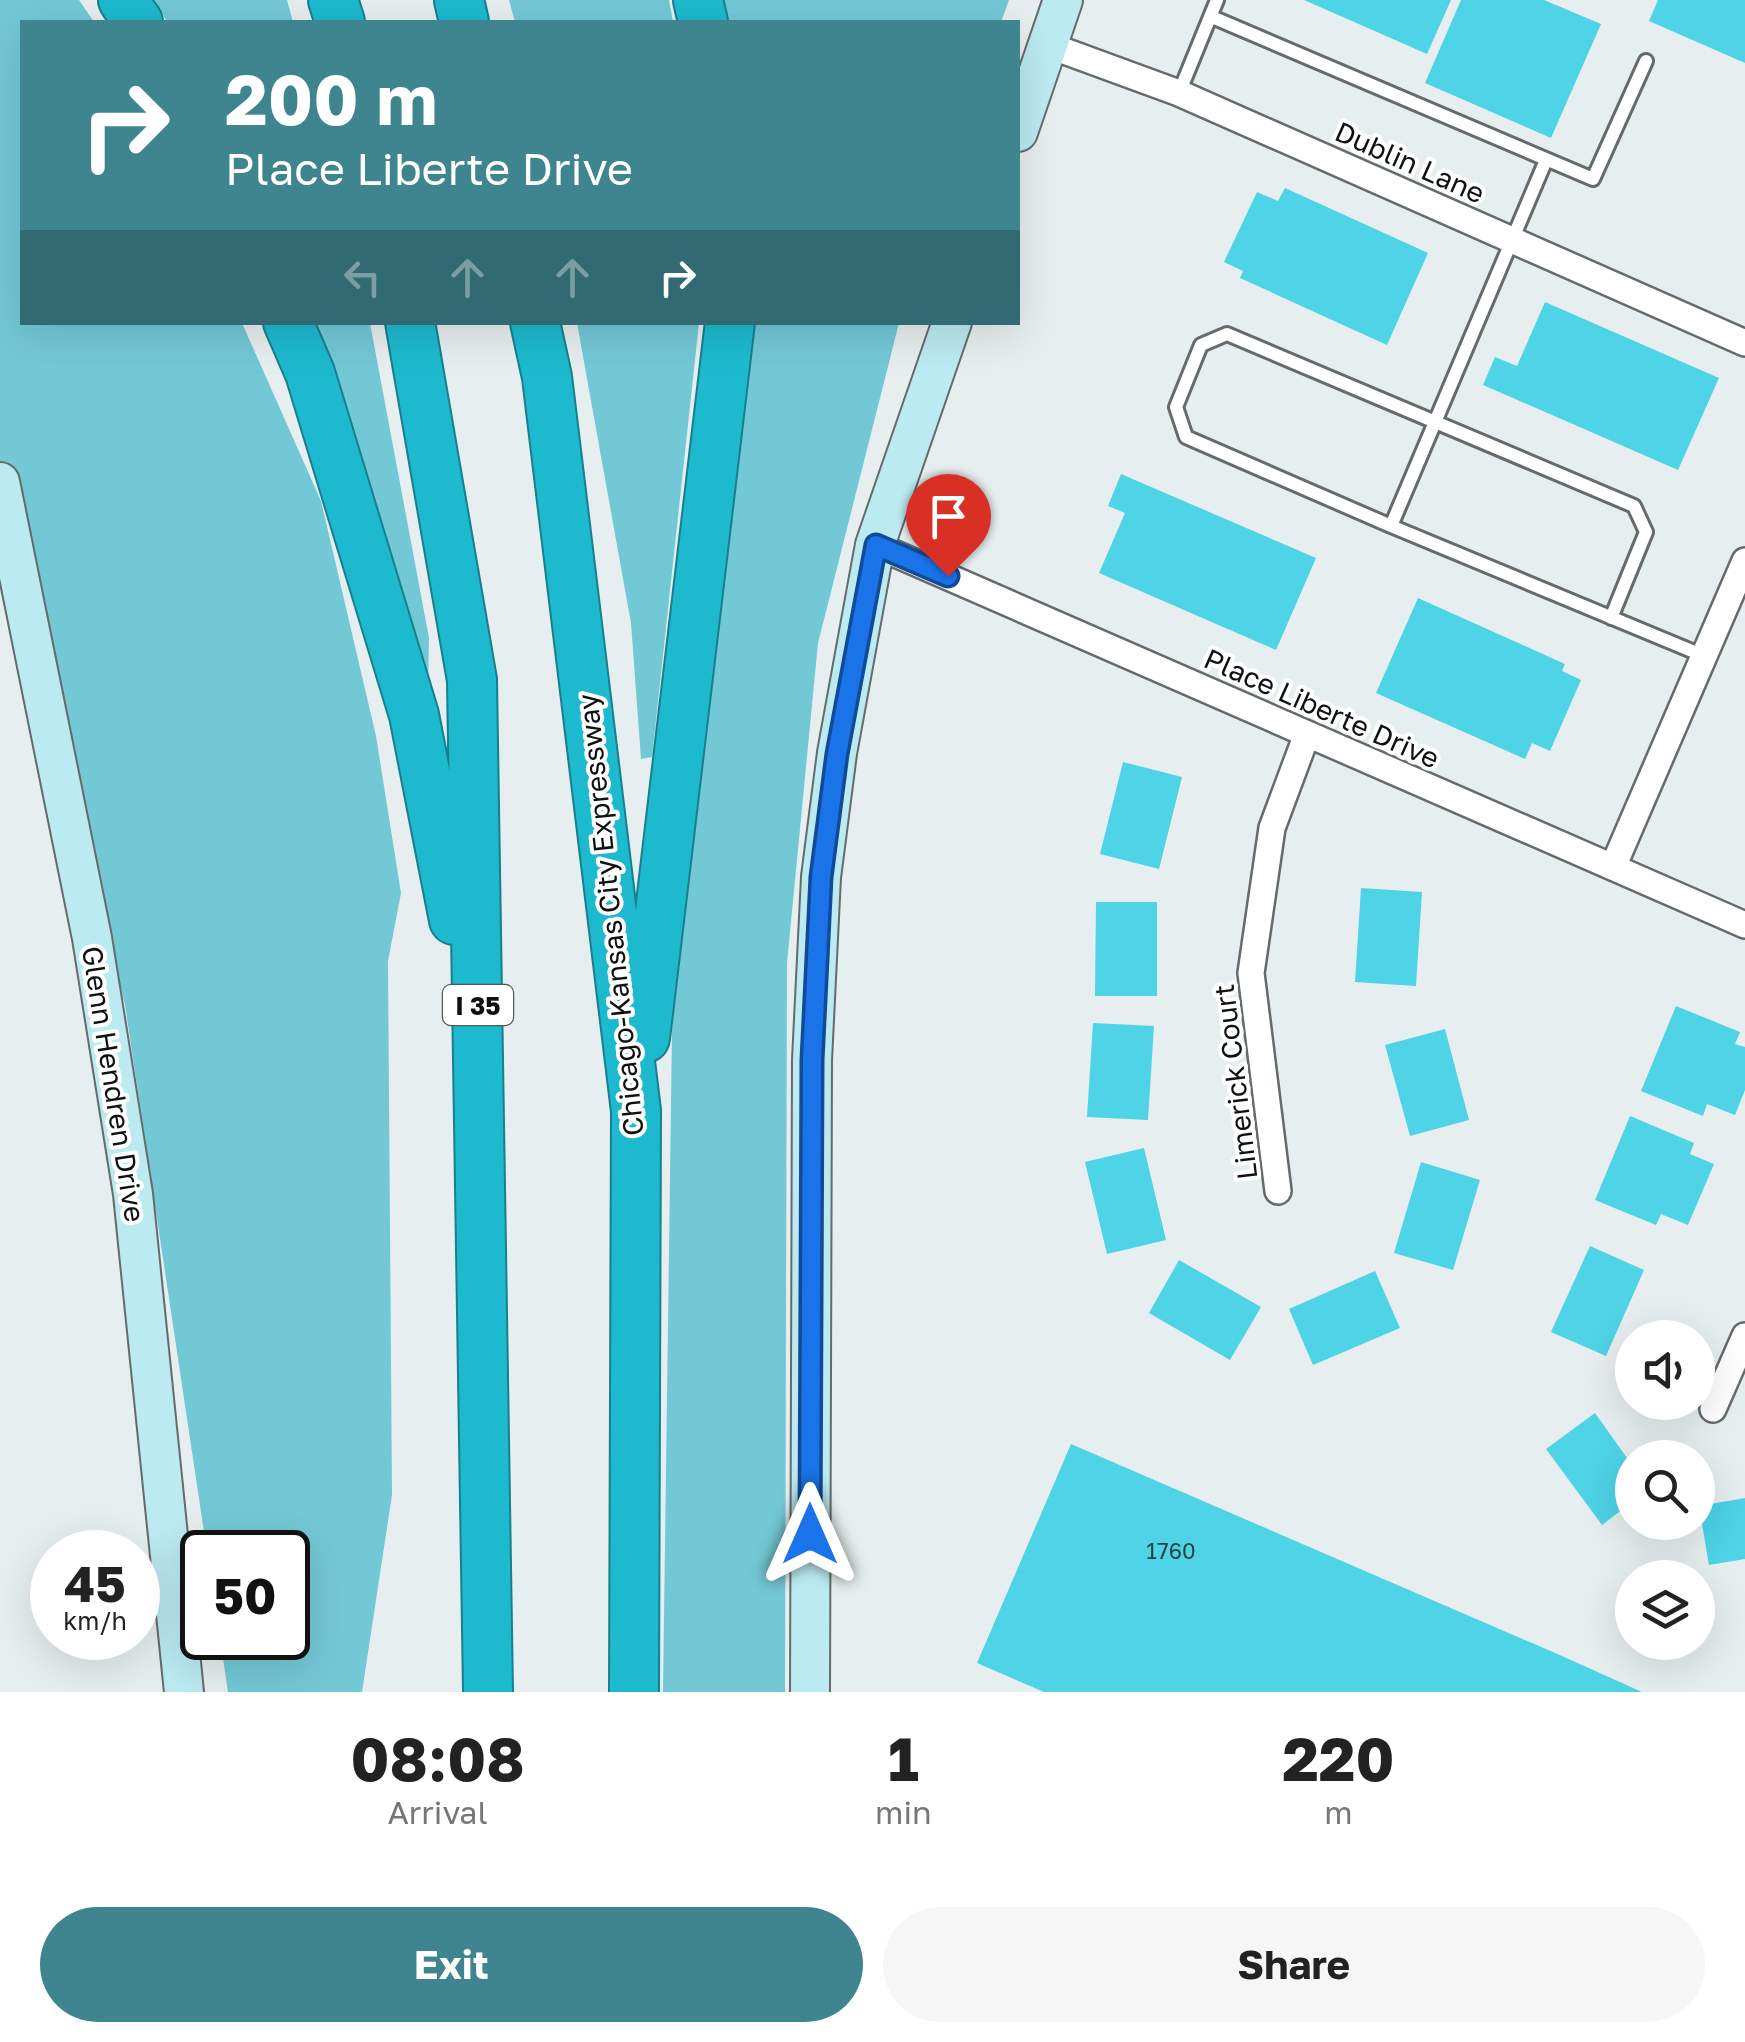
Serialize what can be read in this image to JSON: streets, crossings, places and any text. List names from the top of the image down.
{
  "streets": {
    "highway": ["Chicago-Kansas City Expressway", "I 35"],
    "main road": ["Glenn Hendren Drive"],
    "street": ["Dublin Lane", "Place Liberte Drive", "Limerick Court"]
  },
  "crossings": [
    ["Place Liberte Drive", "Limerick Court"]
  ],
  "house_numbers": ["1760"],
  "page": {
    "turn": ["200 m", "Place Liberte Drive"],
    "speed": "45 km/h",
    "limit": "50",
    "eta": [
      "08:08",
      "Arrival",
      "1",
      "min",
      "220",
      "m"
    ],
    "buttons": ["Exit", "Share"]
  }
}
